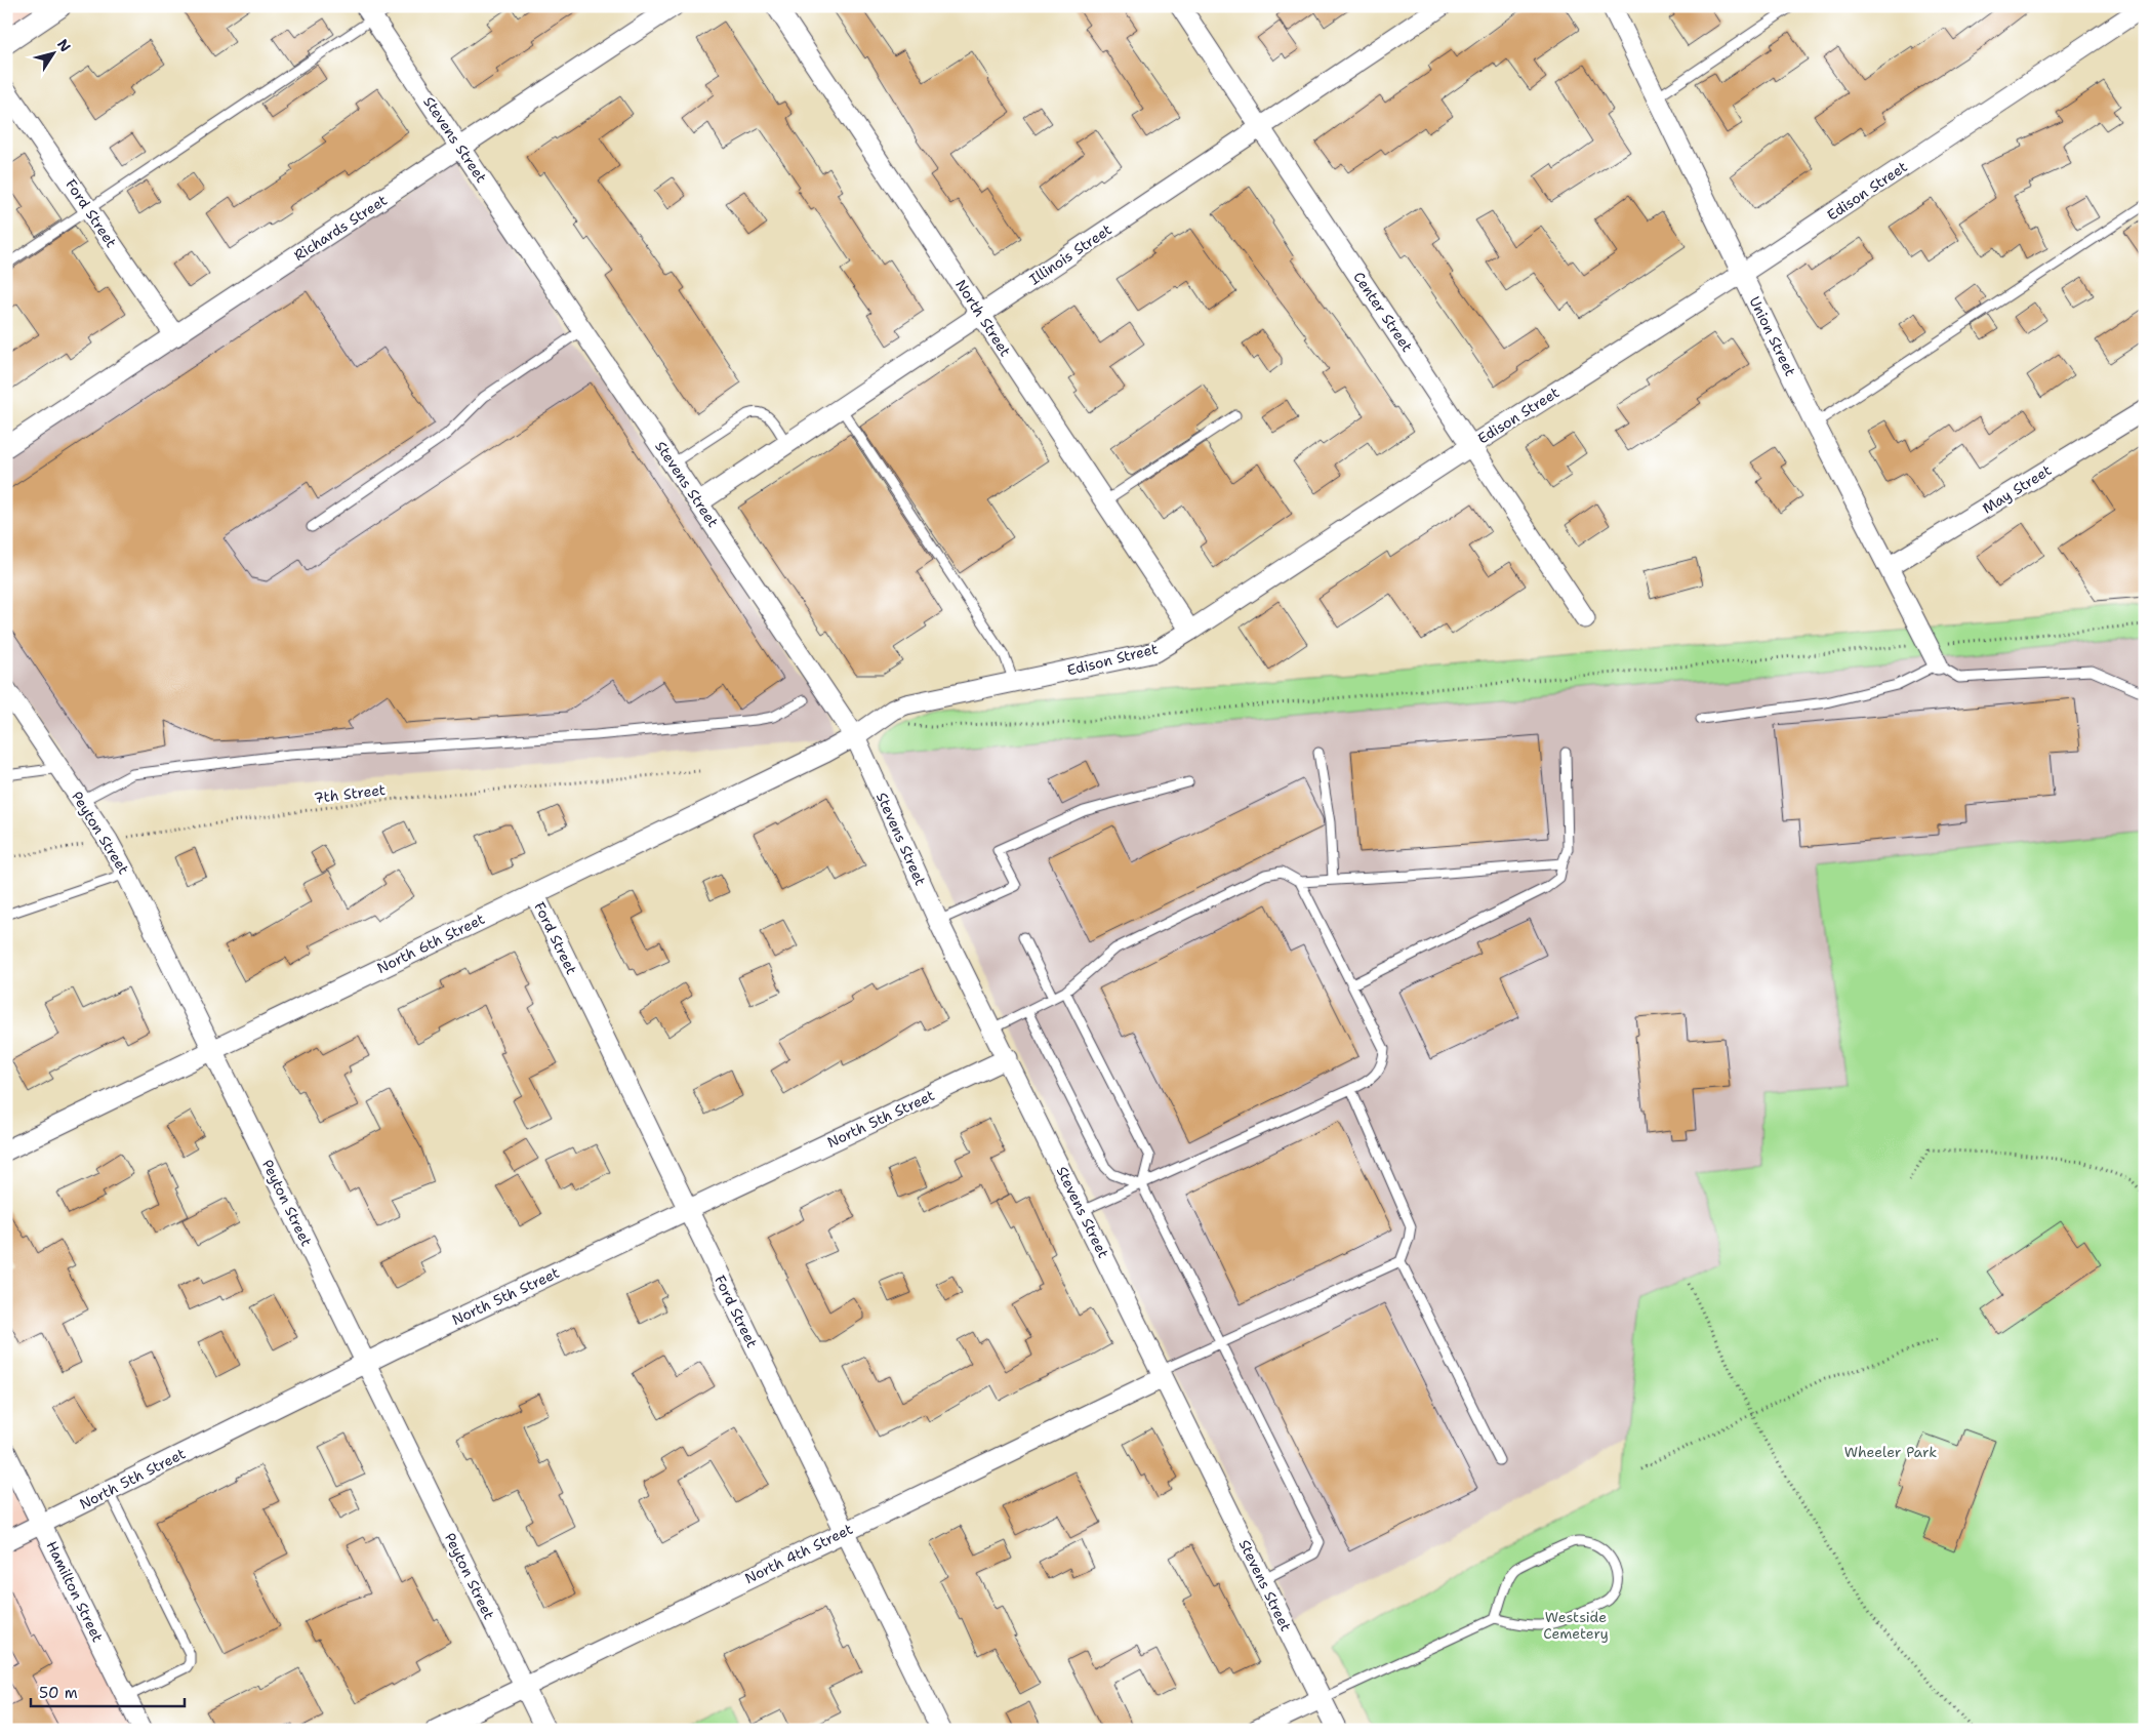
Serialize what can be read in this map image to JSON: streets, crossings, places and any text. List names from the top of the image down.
{
  "streets": {
    "street": [
      "Stevens Street",
      "Edison Street",
      "Ford Street",
      "Richards Street",
      "Illinois Street",
      "Center Street",
      "North Street",
      "Union Street",
      "May Street",
      "Peyton Street",
      "North 6th Street",
      "North 5th Street",
      "North 4th Street",
      "Hamilton Street"
    ],
    "path": ["7th Street"]
  },
  "crossings": [
    ["Stevens Street", "Edison Street"],
    ["Stevens Street", "Richards Street"],
    ["Stevens Street", "Illinois Street"],
    ["Stevens Street", "North 6th Street"],
    ["Stevens Street", "North 5th Street"],
    ["Stevens Street", "North 4th Street"],
    ["Edison Street", "Center Street"],
    ["Edison Street", "North Street"],
    ["Edison Street", "Union Street"],
    ["Edison Street", "North 6th Street"],
    ["Ford Street", "Richards Street"],
    ["Ford Street", "North 6th Street"],
    ["Ford Street", "North 5th Street"],
    ["Ford Street", "North 4th Street"],
    ["Illinois Street", "Center Street"],
    ["Illinois Street", "North Street"],
    ["Union Street", "May Street"],
    ["7th Street", "Peyton Street"],
    ["Peyton Street", "North 6th Street"],
    ["Peyton Street", "North 5th Street"],
    ["Peyton Street", "North 4th Street"],
    ["North 5th Street", "Hamilton Street"]
  ],
  "parks": ["Wheeler Park", "Westside Cemetery"],
  "scale_bar": "50 m",
  "north": "top right"
}
